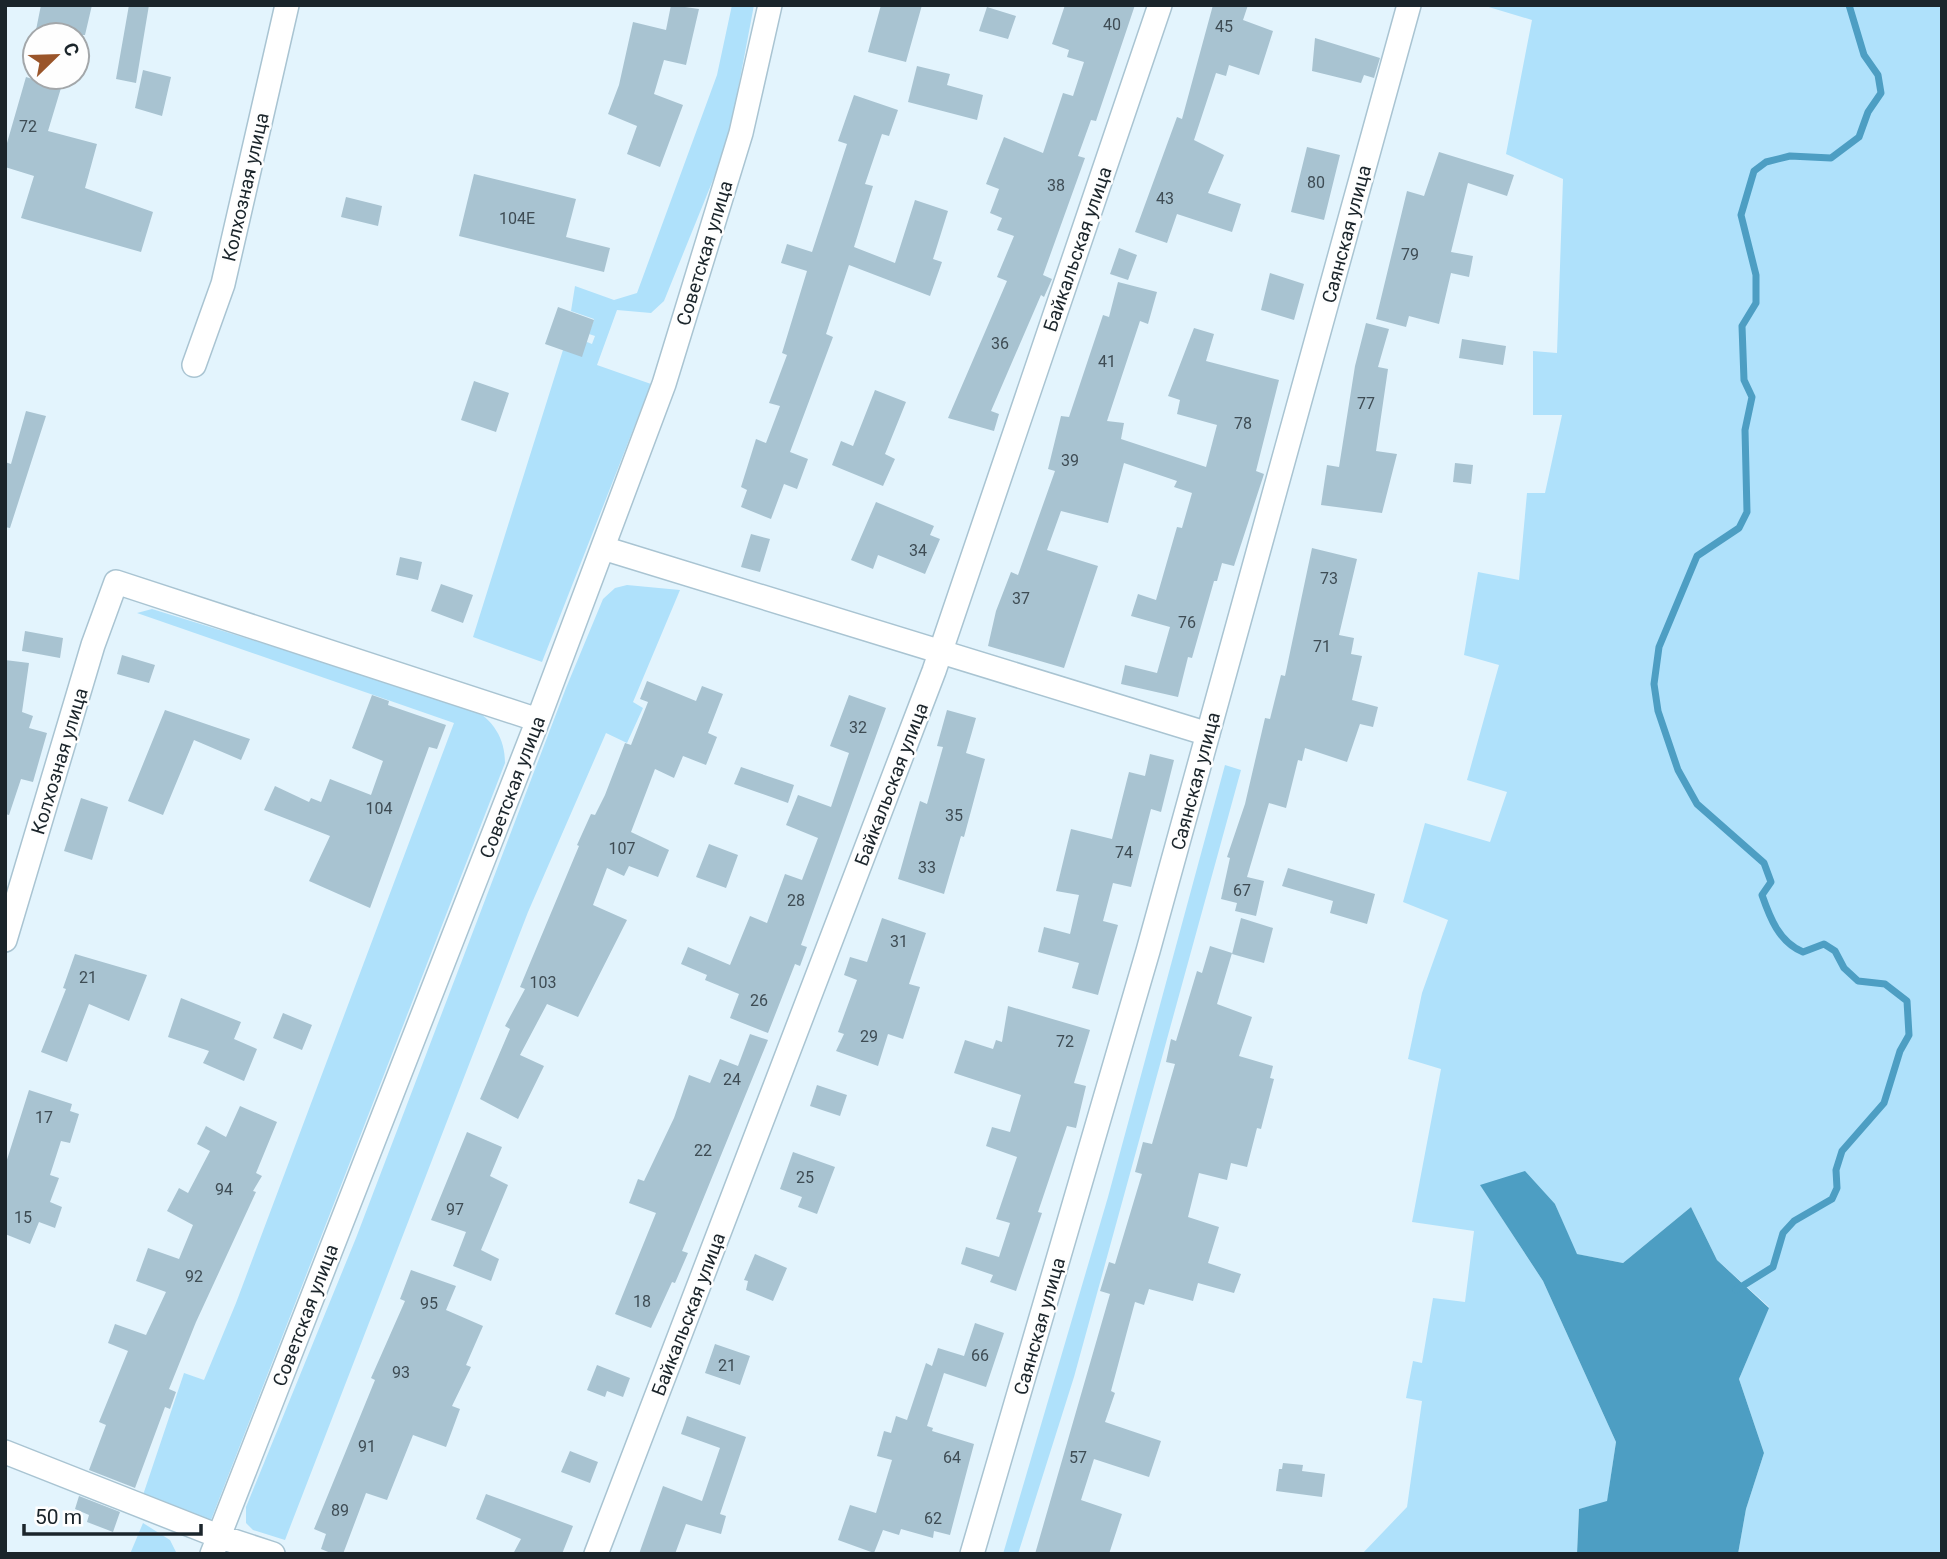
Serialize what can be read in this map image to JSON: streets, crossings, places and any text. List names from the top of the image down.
{
  "streets": {
    "street": [
      "Колхозная улица",
      "Саянская улица",
      "Байкальская улица",
      "Советская улица"
    ]
  },
  "crossings": [
    ["Колхозная улица", "Советская улица"]
  ],
  "house_numbers": [
    "40",
    "45",
    "72",
    "80",
    "38",
    "43",
    "104Е",
    "79",
    "36",
    "41",
    "77",
    "78",
    "39",
    "34",
    "73",
    "37",
    "76",
    "71",
    "32",
    "104",
    "35",
    "107",
    "74",
    "33",
    "67",
    "28",
    "31",
    "21",
    "103",
    "26",
    "29",
    "72",
    "24",
    "17",
    "22",
    "25",
    "94",
    "97",
    "15",
    "92",
    "18",
    "95",
    "66",
    "21",
    "93",
    "91",
    "64",
    "57",
    "89",
    "62"
  ],
  "scale_bar": "50 m",
  "north": "top right"
}
